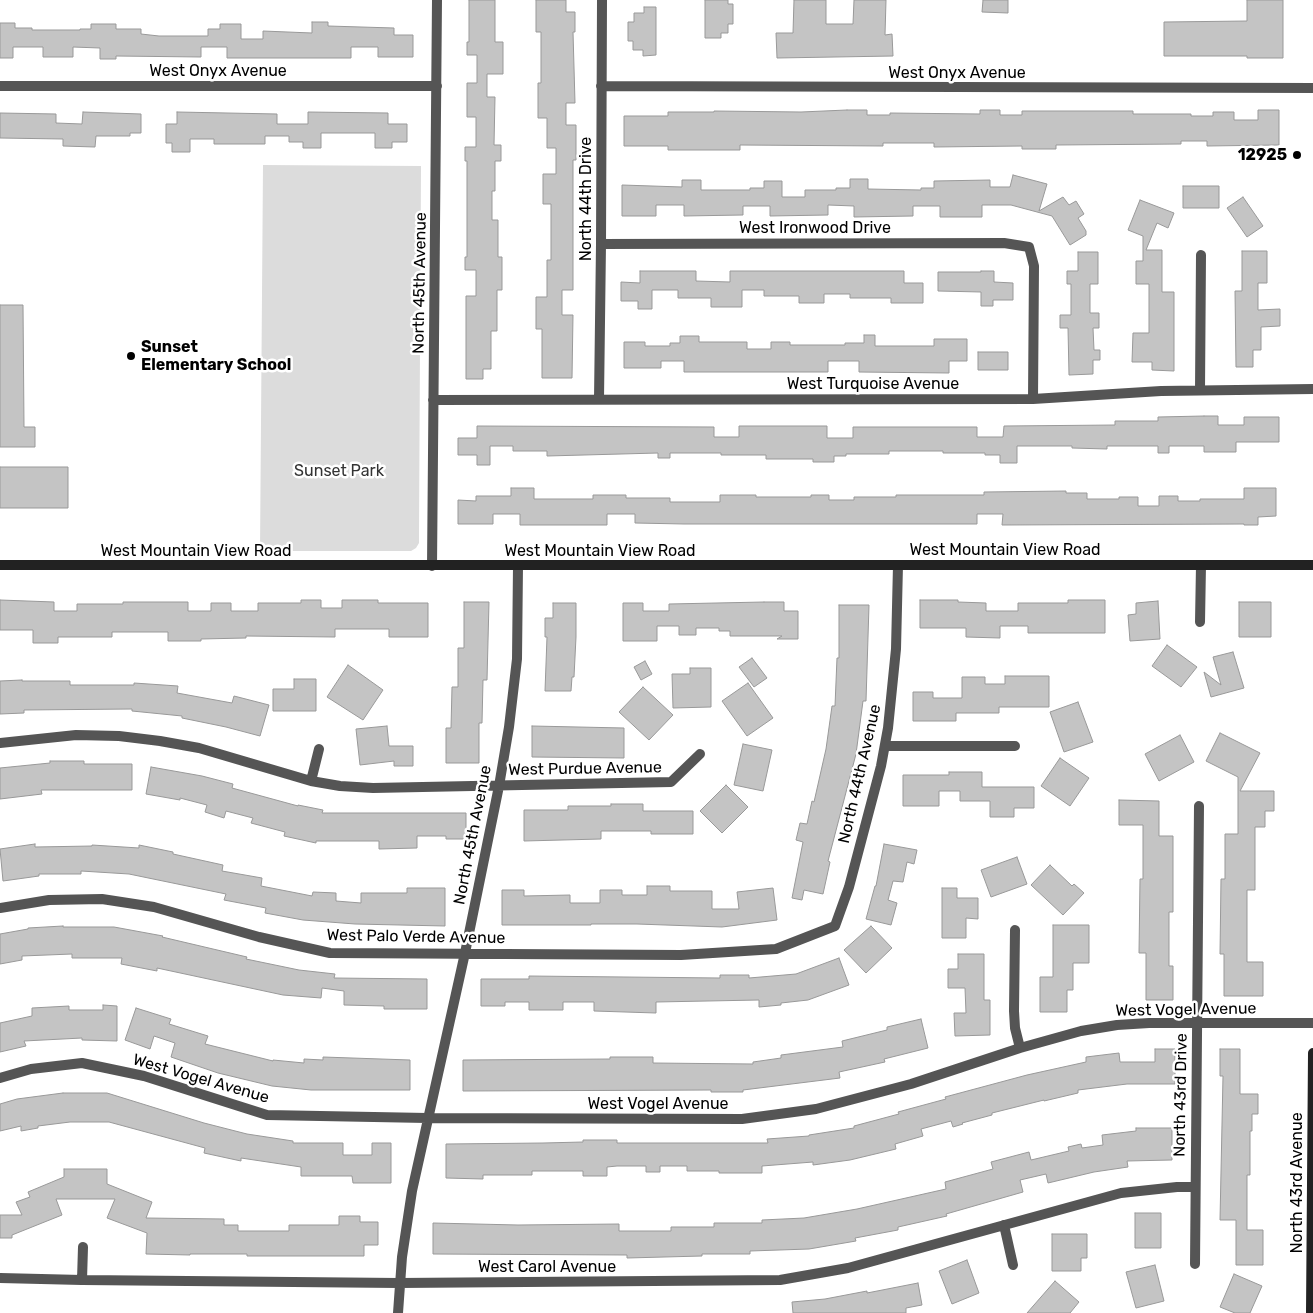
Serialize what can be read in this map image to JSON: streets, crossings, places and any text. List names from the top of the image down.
{
  "streets": {
    "street": [
      "West Onyx Avenue",
      "North 44th Drive",
      "West Ironwood Drive",
      "North 45th Avenue",
      "West Turquoise Avenue",
      "West Mountain View Road",
      "West Purdue Avenue",
      "North 44th Avenue",
      "West Palo Verde Avenue",
      "West Vogel Avenue",
      "North 43rd Drive",
      "North 43rd Avenue",
      "West Carol Avenue"
    ]
  },
  "crossings": [
    ["West Onyx Avenue", "North 44th Drive"],
    ["West Onyx Avenue", "North 45th Avenue"],
    ["North 44th Drive", "West Ironwood Drive"],
    ["North 44th Drive", "West Turquoise Avenue"],
    ["West Ironwood Drive", "West Turquoise Avenue"],
    ["North 45th Avenue", "West Turquoise Avenue"],
    ["North 45th Avenue", "West Mountain View Road"],
    ["North 45th Avenue", "West Purdue Avenue"],
    ["North 45th Avenue", "West Palo Verde Avenue"],
    ["North 45th Avenue", "West Vogel Avenue"],
    ["North 45th Avenue", "West Carol Avenue"],
    ["West Mountain View Road", "North 44th Avenue"],
    ["North 44th Avenue", "West Palo Verde Avenue"],
    ["West Vogel Avenue", "North 43rd Drive"],
    ["North 43rd Drive", "West Carol Avenue"]
  ],
  "parks": ["Sunset Park"],
  "places": ["12925", "Sunset Elementary School"]
}
